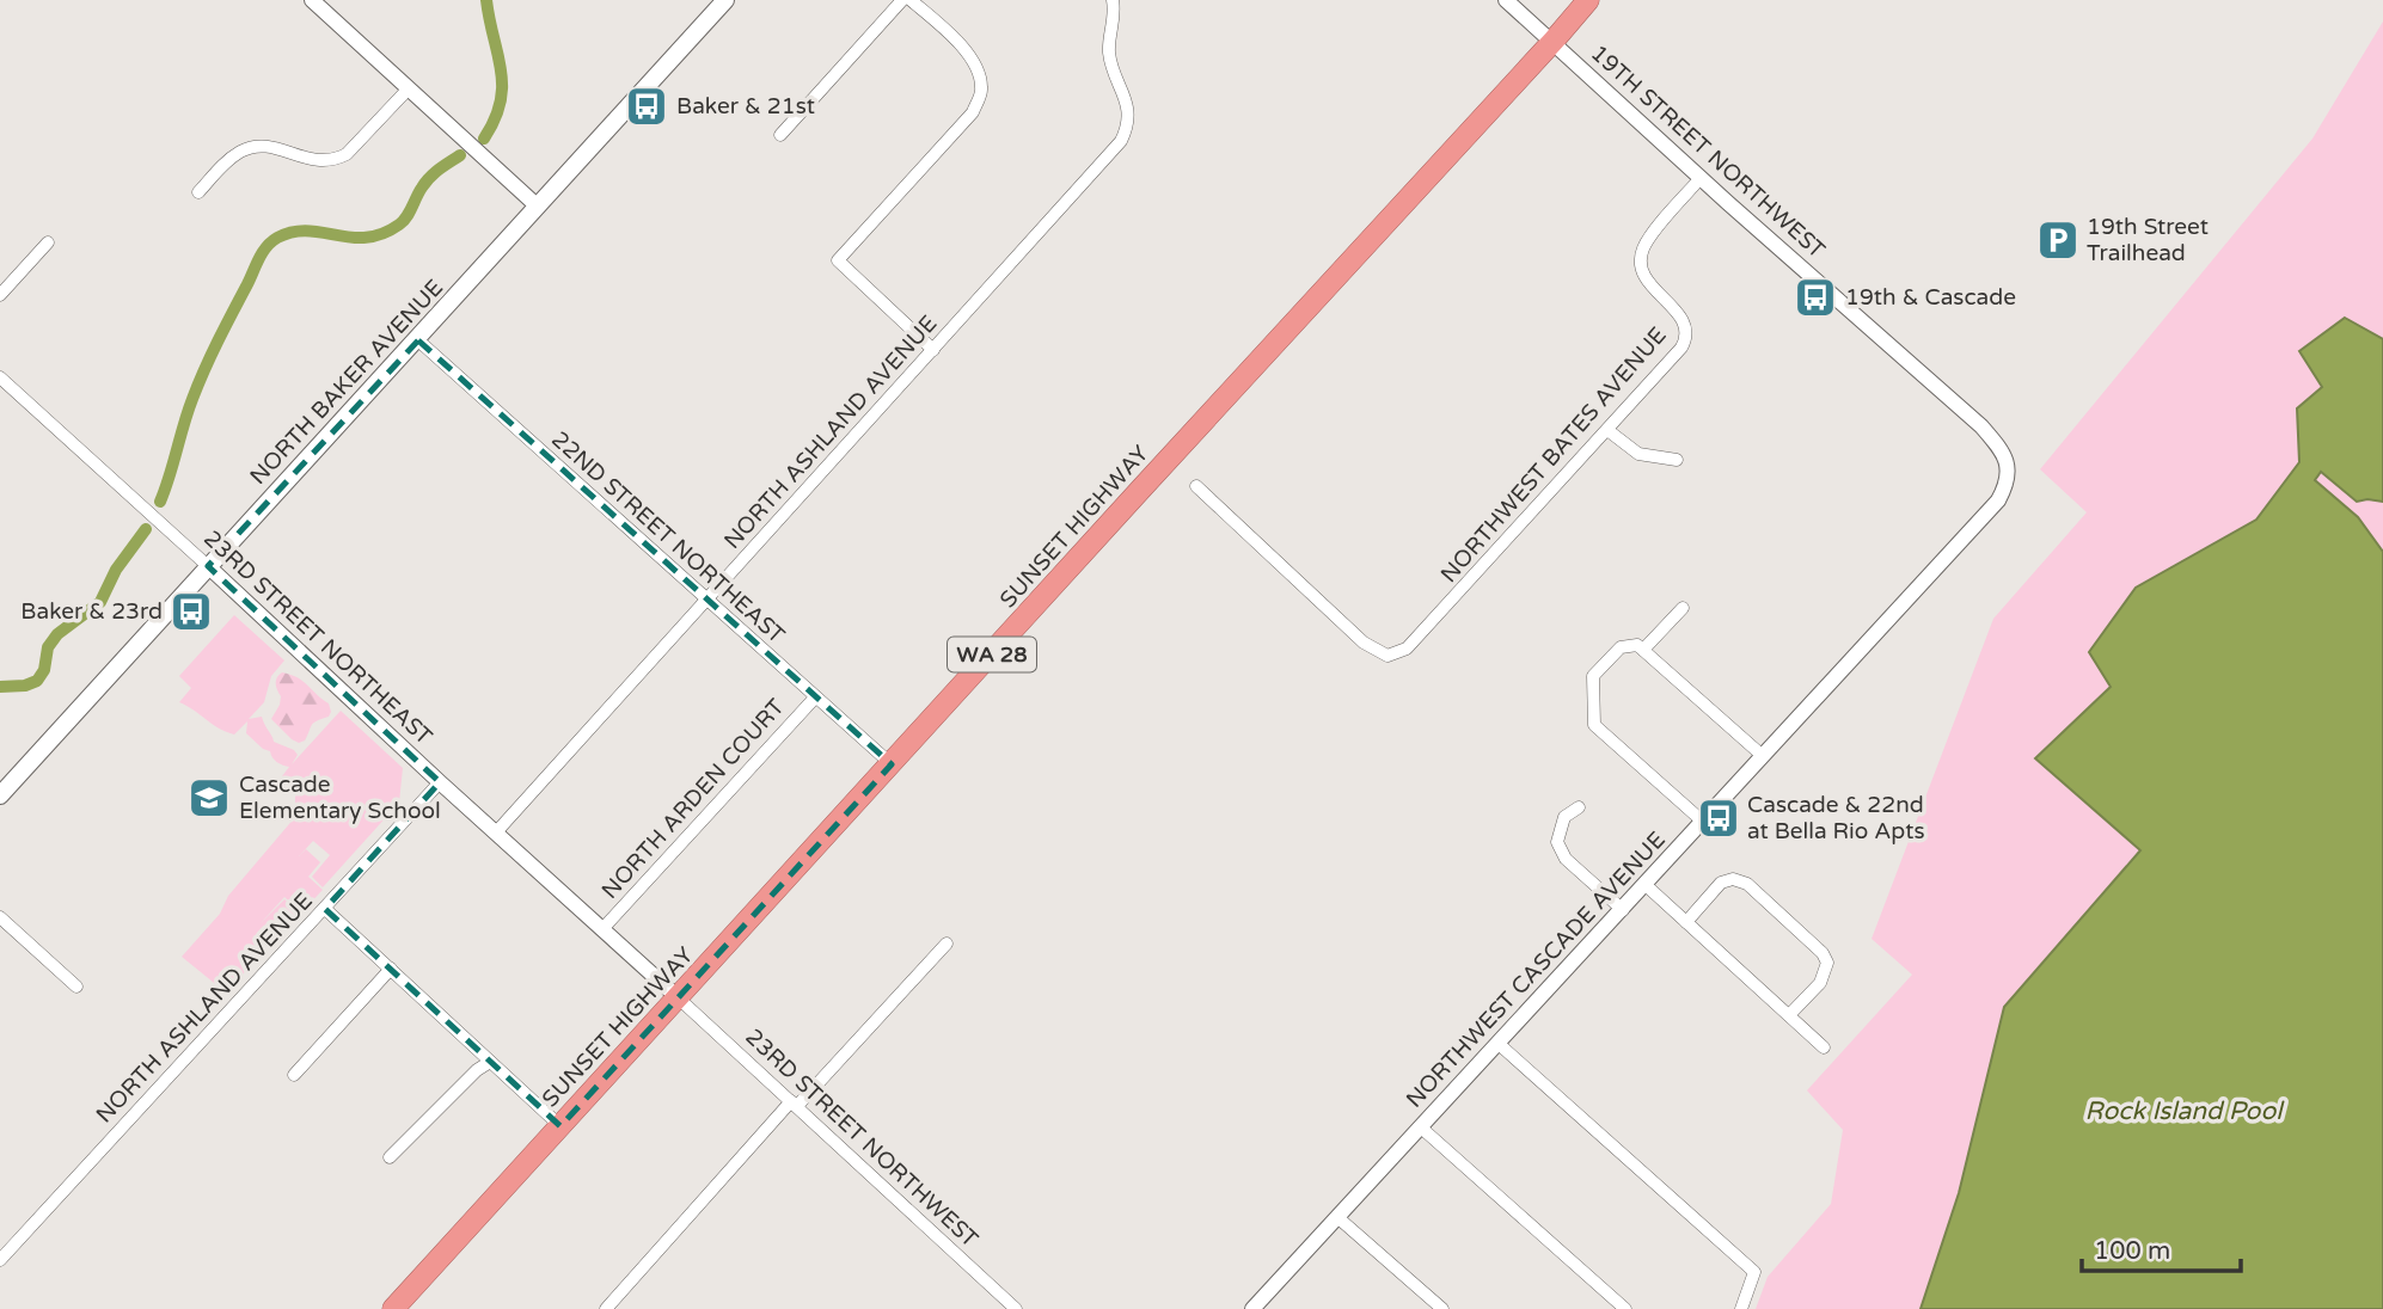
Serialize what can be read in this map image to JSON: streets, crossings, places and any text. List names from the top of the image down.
{
  "streets": {
    "highway": ["SUNSET HIGHWAY", "WA 28"],
    "main road": ["NORTH BAKER AVENUE"],
    "street": [
      "19TH STREET NORTHWEST",
      "NORTH ASHLAND AVENUE",
      "NORTHWEST BATES AVENUE",
      "22ND STREET NORTHEAST",
      "23RD STREET NORTHEAST",
      "NORTH ARDEN COURT",
      "NORTHWEST CASCADE AVENUE",
      "23RD STREET NORTHWEST"
    ]
  },
  "crossings": [
    ["19TH STREET NORTHWEST", "NORTHWEST BATES AVENUE"],
    ["19TH STREET NORTHWEST", "SUNSET HIGHWAY"],
    ["19TH STREET NORTHWEST", "NORTHWEST CASCADE AVENUE"],
    ["NORTH BAKER AVENUE", "22ND STREET NORTHEAST"],
    ["NORTH BAKER AVENUE", "23RD STREET NORTHEAST"],
    ["NORTH ASHLAND AVENUE", "22ND STREET NORTHEAST"],
    ["NORTH ASHLAND AVENUE", "23RD STREET NORTHEAST"],
    ["SUNSET HIGHWAY", "22ND STREET NORTHEAST"],
    ["SUNSET HIGHWAY", "23RD STREET NORTHEAST"],
    ["SUNSET HIGHWAY", "23RD STREET NORTHWEST"],
    ["22ND STREET NORTHEAST", "NORTH ARDEN COURT"],
    ["23RD STREET NORTHEAST", "NORTH ARDEN COURT"],
    ["23RD STREET NORTHEAST", "23RD STREET NORTHWEST"]
  ],
  "water": ["Rock Island Pool"],
  "places": {
    "bus stop": [
      "Baker & 21st",
      "19th & Cascade",
      "Baker & 23rd",
      "Cascade & 22nd at Bella Rio Apts"
    ],
    "parking": ["19th Street Trailhead"],
    "school or university": ["Cascade Elementary School"]
  },
  "scale_bar": "100 m"
}
